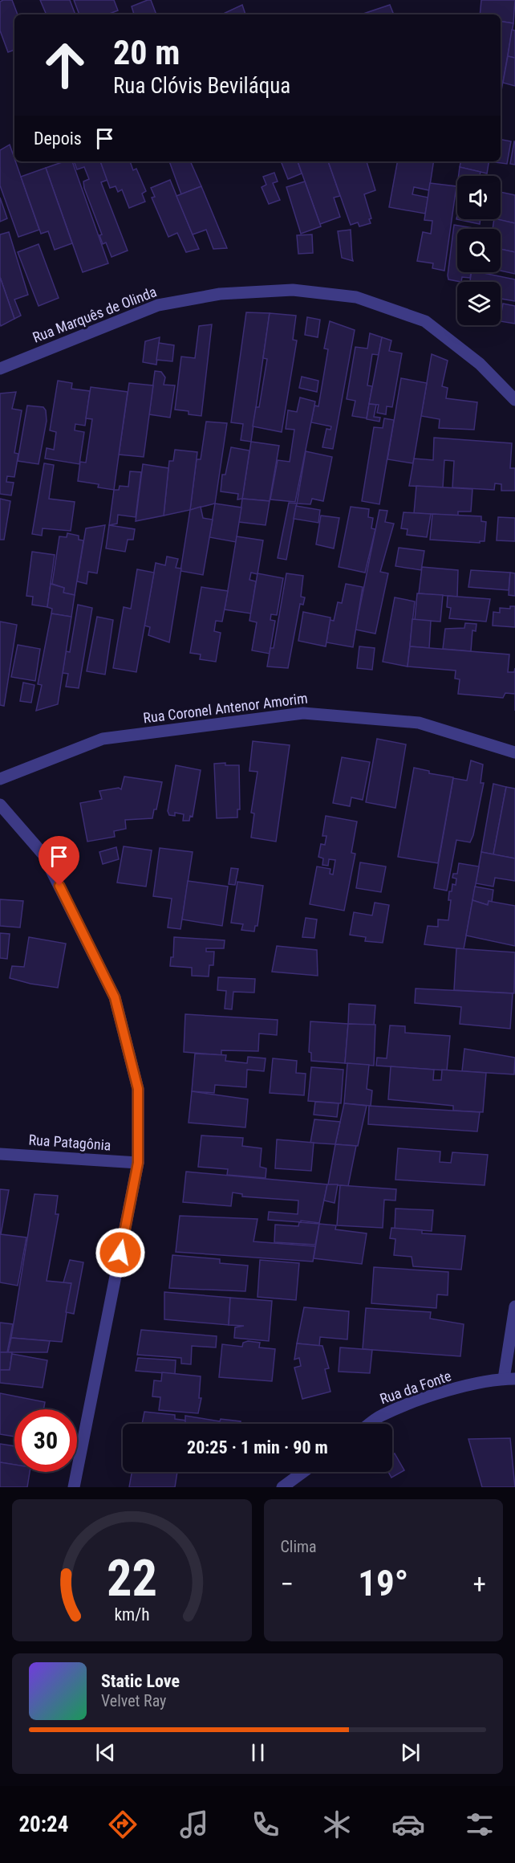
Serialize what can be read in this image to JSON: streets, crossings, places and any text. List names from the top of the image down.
{
  "streets": {
    "street": [
      "Rua Marquês de Olinda",
      "Rua Coronel Antenor Amorim",
      "Rua Patagônia",
      "Rua da Fonte"
    ]
  },
  "page": {
    "turn": ["20 m", "Rua Clóvis Beviláqua"],
    "then": "Depois",
    "limit": "30",
    "trip": "20:25 · 1 min · 90 m",
    "tile": "Clima",
    "heat": ["−", "19°", "+"],
    "song": ["Static Love", "Velvet Ray"],
    "tabs": "20:24",
    "gauge": ["22", "km/h"]
  }
}
